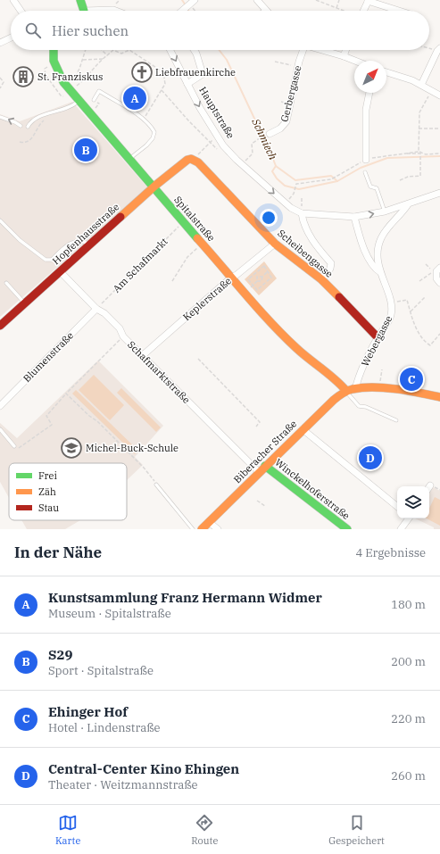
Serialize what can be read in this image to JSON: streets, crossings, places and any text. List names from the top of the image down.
{
  "streets": {
    "street": [
      "Gerbergasse",
      "Hauptstraße",
      "Spitalstraße",
      "Hopfenhausstraße",
      "Scheibengasse",
      "Keplerstraße",
      "Webergasse",
      "Blumenstraße",
      "Schafmarktstraße",
      "Biberacher Straße",
      "Winckelhoferstraße"
    ],
    "path": ["Am Schafmarkt"]
  },
  "crossings": [
    ["Hauptstraße", "Webergasse"],
    ["Spitalstraße", "Hopfenhausstraße"],
    ["Spitalstraße", "Am Schafmarkt"],
    ["Spitalstraße", "Keplerstraße"],
    ["Spitalstraße", "Biberacher Straße"],
    ["Hopfenhausstraße", "Scheibengasse"],
    ["Hopfenhausstraße", "Schafmarktstraße"],
    ["Scheibengasse", "Keplerstraße"],
    ["Scheibengasse", "Webergasse"],
    ["Am Schafmarkt", "Blumenstraße"],
    ["Am Schafmarkt", "Schafmarktstraße"],
    ["Keplerstraße", "Schafmarktstraße"],
    ["Blumenstraße", "Schafmarktstraße"],
    ["Schafmarktstraße", "Biberacher Straße"],
    ["Biberacher Straße", "Winckelhoferstraße"]
  ],
  "one_way": ["Hauptstraße"],
  "water": ["Schmiech"],
  "places": {
    "church": ["Liebfrauenkirche"],
    "building": ["St. Franziskus"],
    "school or university": ["Michel-Buck-Schule"]
  },
  "legend": ["Frei", "Zäh", "Stau"],
  "north": "top right",
  "page": {
    "search": "Hier suchen",
    "pins": [
      "A",
      "B",
      "C",
      "D"
    ],
    "heading": ["In der Nähe", "4 Ergebnisse"],
    "list": [
      {
        "mark": "A",
        "name": "Kunstsammlung Franz Hermann Widmer",
        "note": "Museum · Spitalstraße",
        "value": "180 m"
      },
      {
        "mark": "B",
        "name": "S29",
        "note": "Sport · Spitalstraße",
        "value": "200 m"
      },
      {
        "mark": "C",
        "name": "Ehinger Hof",
        "note": "Hotel · Lindenstraße",
        "value": "220 m"
      },
      {
        "mark": "D",
        "name": "Central-Center Kino Ehingen",
        "note": "Theater · Weitzmannstraße",
        "value": "260 m"
      }
    ],
    "nav": ["Karte", "Route", "Gespeichert"]
  }
}
